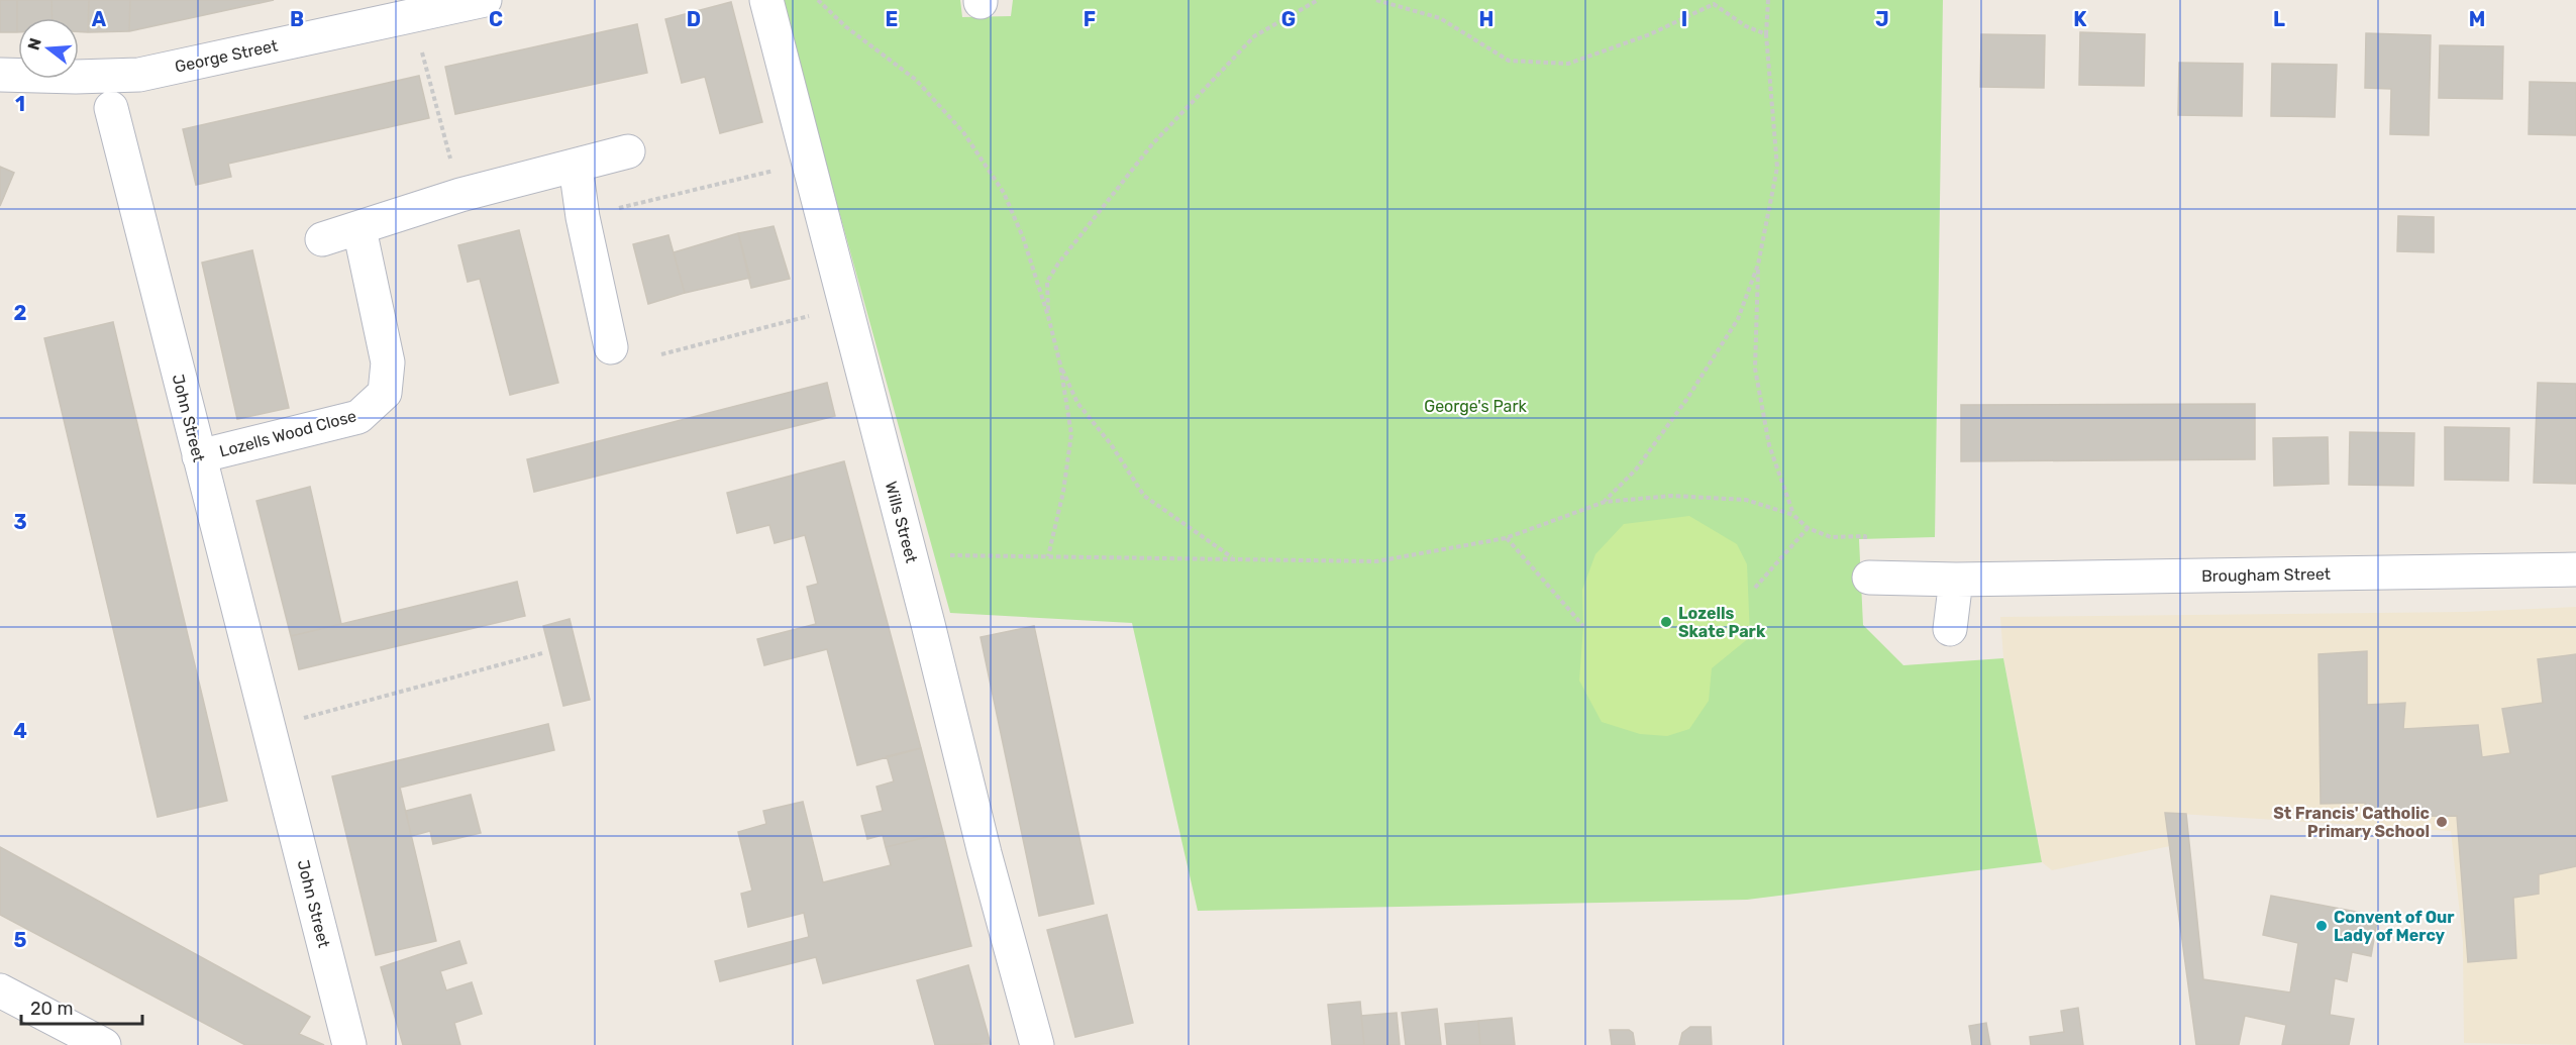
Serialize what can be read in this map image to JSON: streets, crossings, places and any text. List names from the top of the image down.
{
  "streets": {
    "street": [
      "George Street",
      "John Street",
      "Lozells Wood Close",
      "Wills Street",
      "Brougham Street"
    ]
  },
  "crossings": [
    ["John Street", "Lozells Wood Close"]
  ],
  "parks": ["George's Park"],
  "places": ["Lozells Skate Park", "St Francis' Catholic Primary School", "Convent of Our Lady of Mercy"],
  "scale_bar": "20 m",
  "north": "left",
  "grid": {
    "columns": [
      "A",
      "B",
      "C",
      "D",
      "E",
      "F",
      "G",
      "H",
      "I",
      "J",
      "K",
      "L",
      "M"
    ],
    "rows": [
      "1",
      "2",
      "3",
      "4",
      "5"
    ]
  }
}
